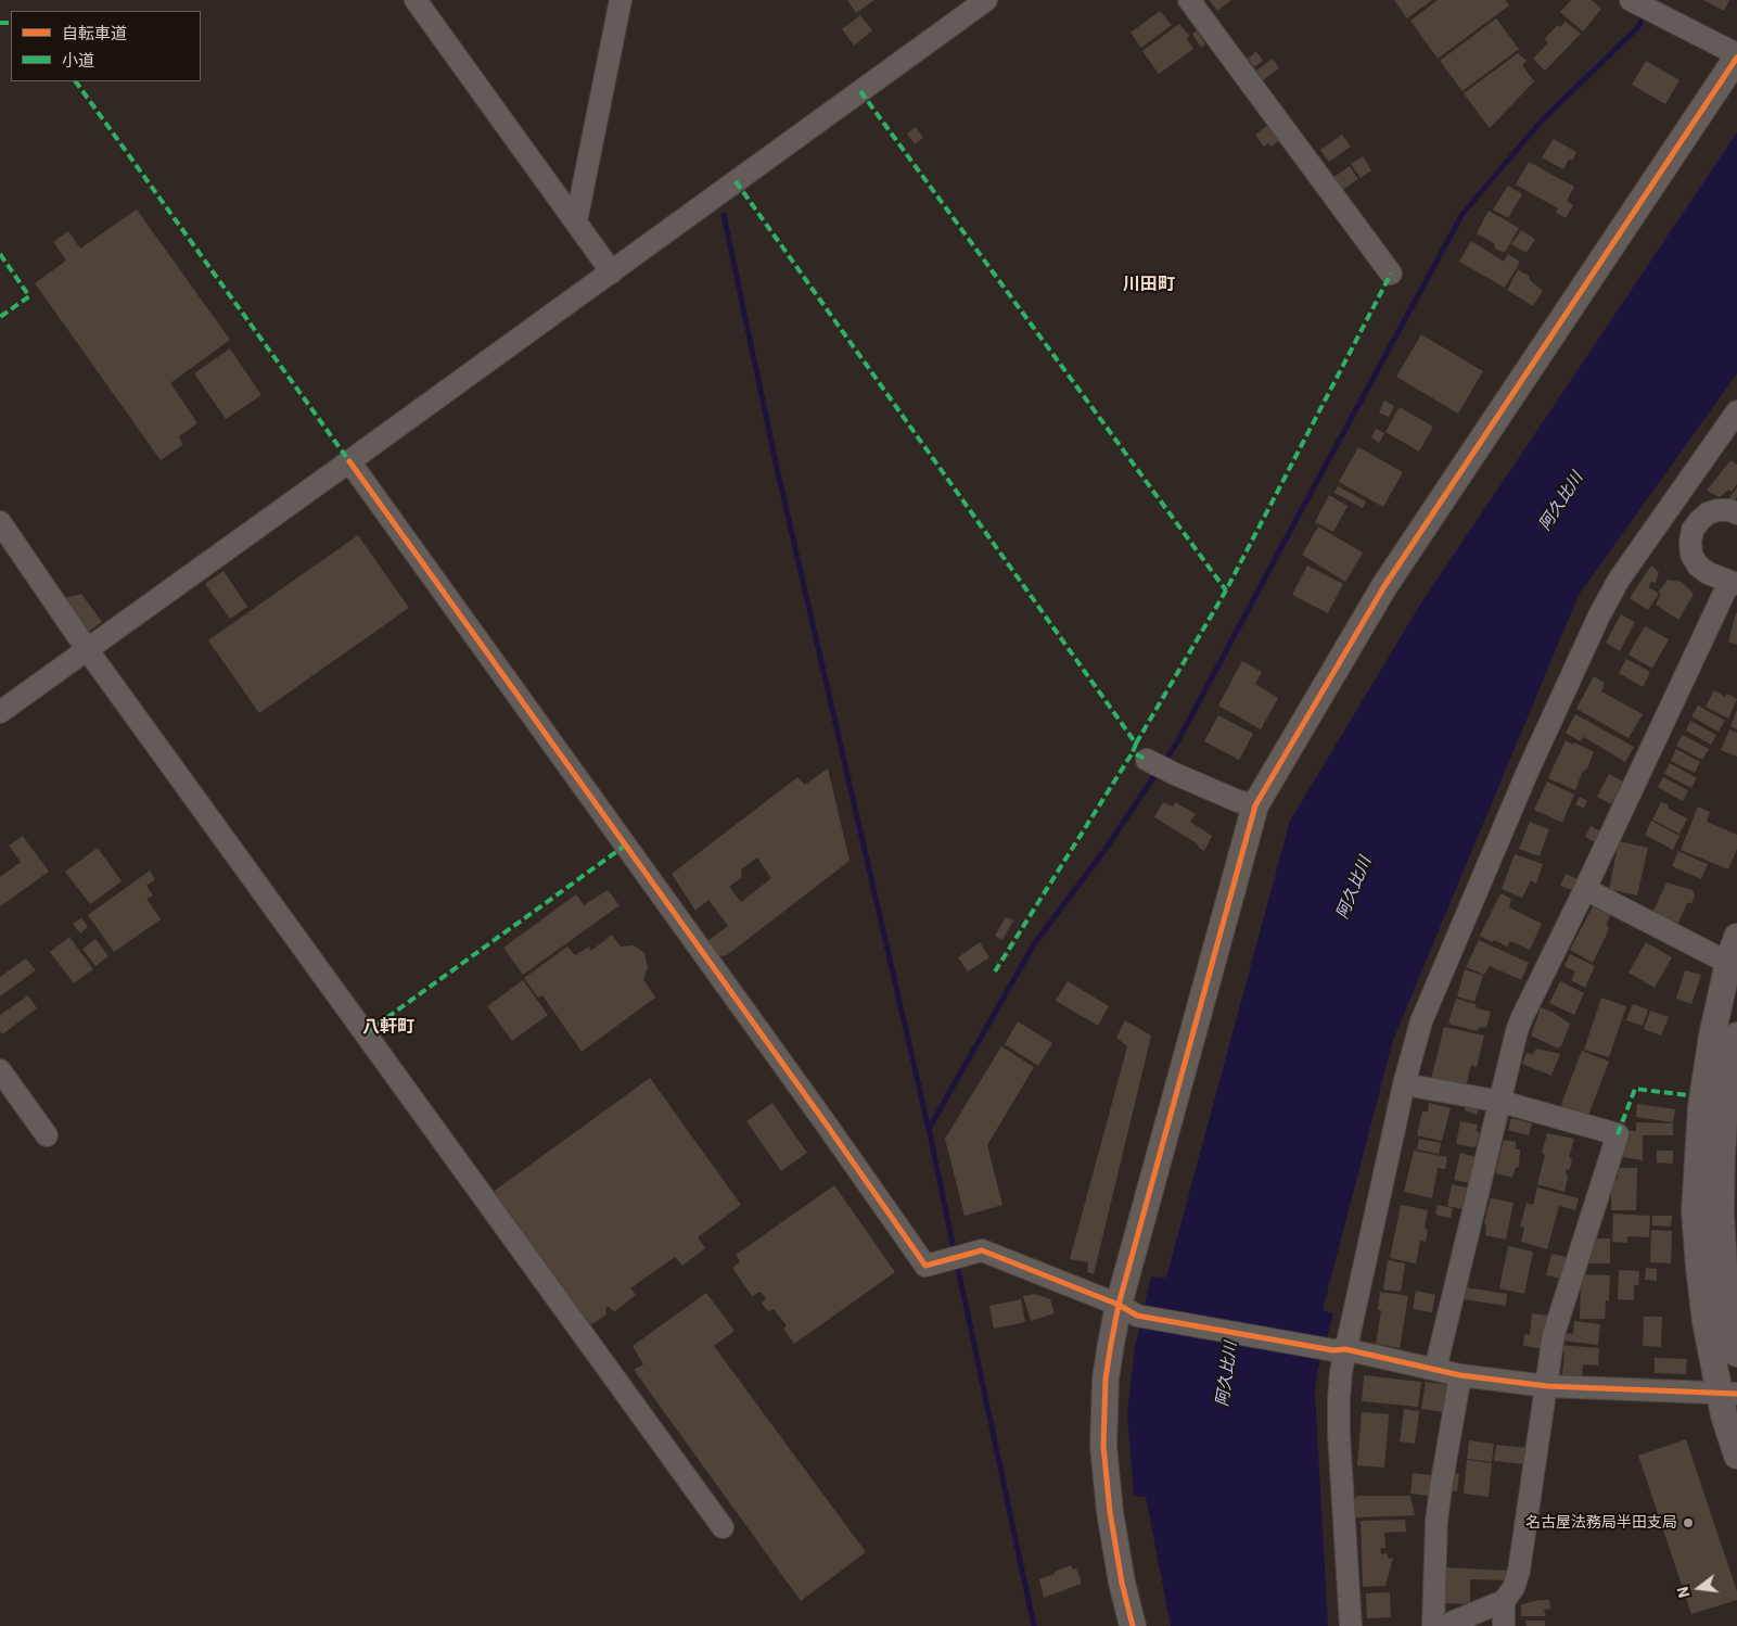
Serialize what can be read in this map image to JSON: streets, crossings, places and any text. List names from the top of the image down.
{
  "districts": ["川田町", "八軒町"],
  "water": ["阿久比川"],
  "places": ["名古屋法務局半田支局"],
  "legend": ["自転車道", "小道"],
  "north": "left"
}
